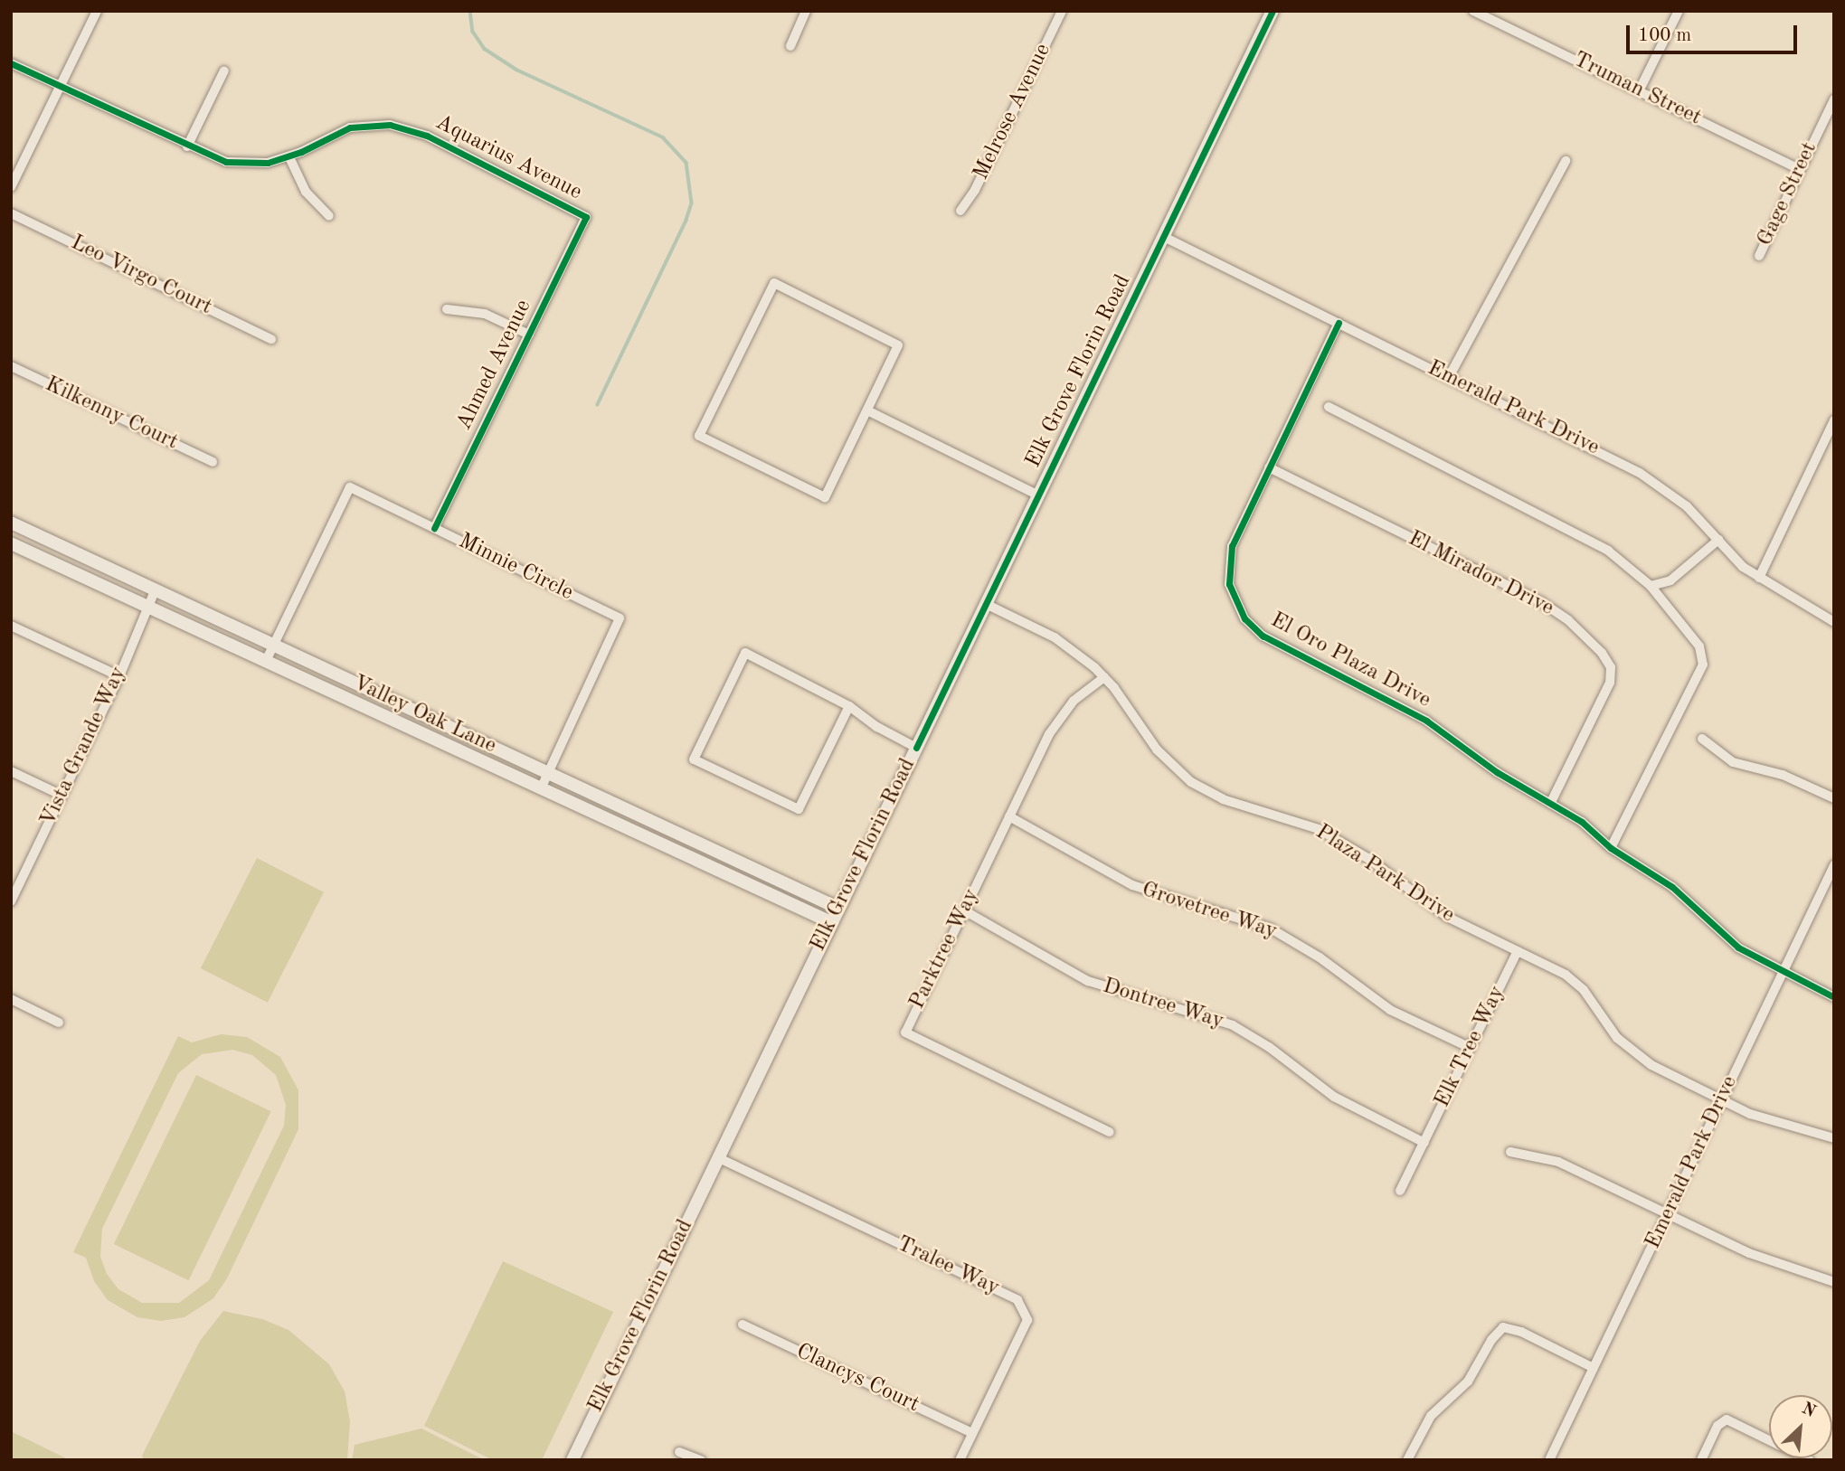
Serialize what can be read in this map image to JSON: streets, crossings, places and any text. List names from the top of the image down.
{
  "streets": {
    "street": [
      "Truman Street",
      "Melrose Avenue",
      "Aquarius Avenue",
      "Gage Street",
      "Leo Virgo Court",
      "Ahmed Avenue",
      "Elk Grove Florin Road",
      "Emerald Park Drive",
      "Kilkenny Court",
      "Minnie Circle",
      "El Mirador Drive",
      "El Oro Plaza Drive",
      "Valley Oak Lane",
      "Vista Grande Way",
      "Plaza Park Drive",
      "Grovetree Way",
      "Parktree Way",
      "Dontree Way",
      "Elk Tree Way",
      "Tralee Way",
      "Clancys Court"
    ]
  },
  "crossings": [
    ["Truman Street", "Gage Street"],
    ["Aquarius Avenue", "Ahmed Avenue"],
    ["Ahmed Avenue", "Minnie Circle"],
    ["Elk Grove Florin Road", "Emerald Park Drive"],
    ["Elk Grove Florin Road", "Valley Oak Lane"],
    ["Elk Grove Florin Road", "Plaza Park Drive"],
    ["Elk Grove Florin Road", "Tralee Way"],
    ["Emerald Park Drive", "El Oro Plaza Drive"],
    ["Emerald Park Drive", "Plaza Park Drive"],
    ["Minnie Circle", "Valley Oak Lane"],
    ["El Mirador Drive", "El Oro Plaza Drive"],
    ["Valley Oak Lane", "Vista Grande Way"],
    ["Plaza Park Drive", "Parktree Way"],
    ["Plaza Park Drive", "Elk Tree Way"],
    ["Grovetree Way", "Parktree Way"],
    ["Grovetree Way", "Elk Tree Way"],
    ["Parktree Way", "Dontree Way"],
    ["Dontree Way", "Elk Tree Way"],
    ["Tralee Way", "Clancys Court"]
  ],
  "scale_bar": "100 m",
  "north": "top right"
}
